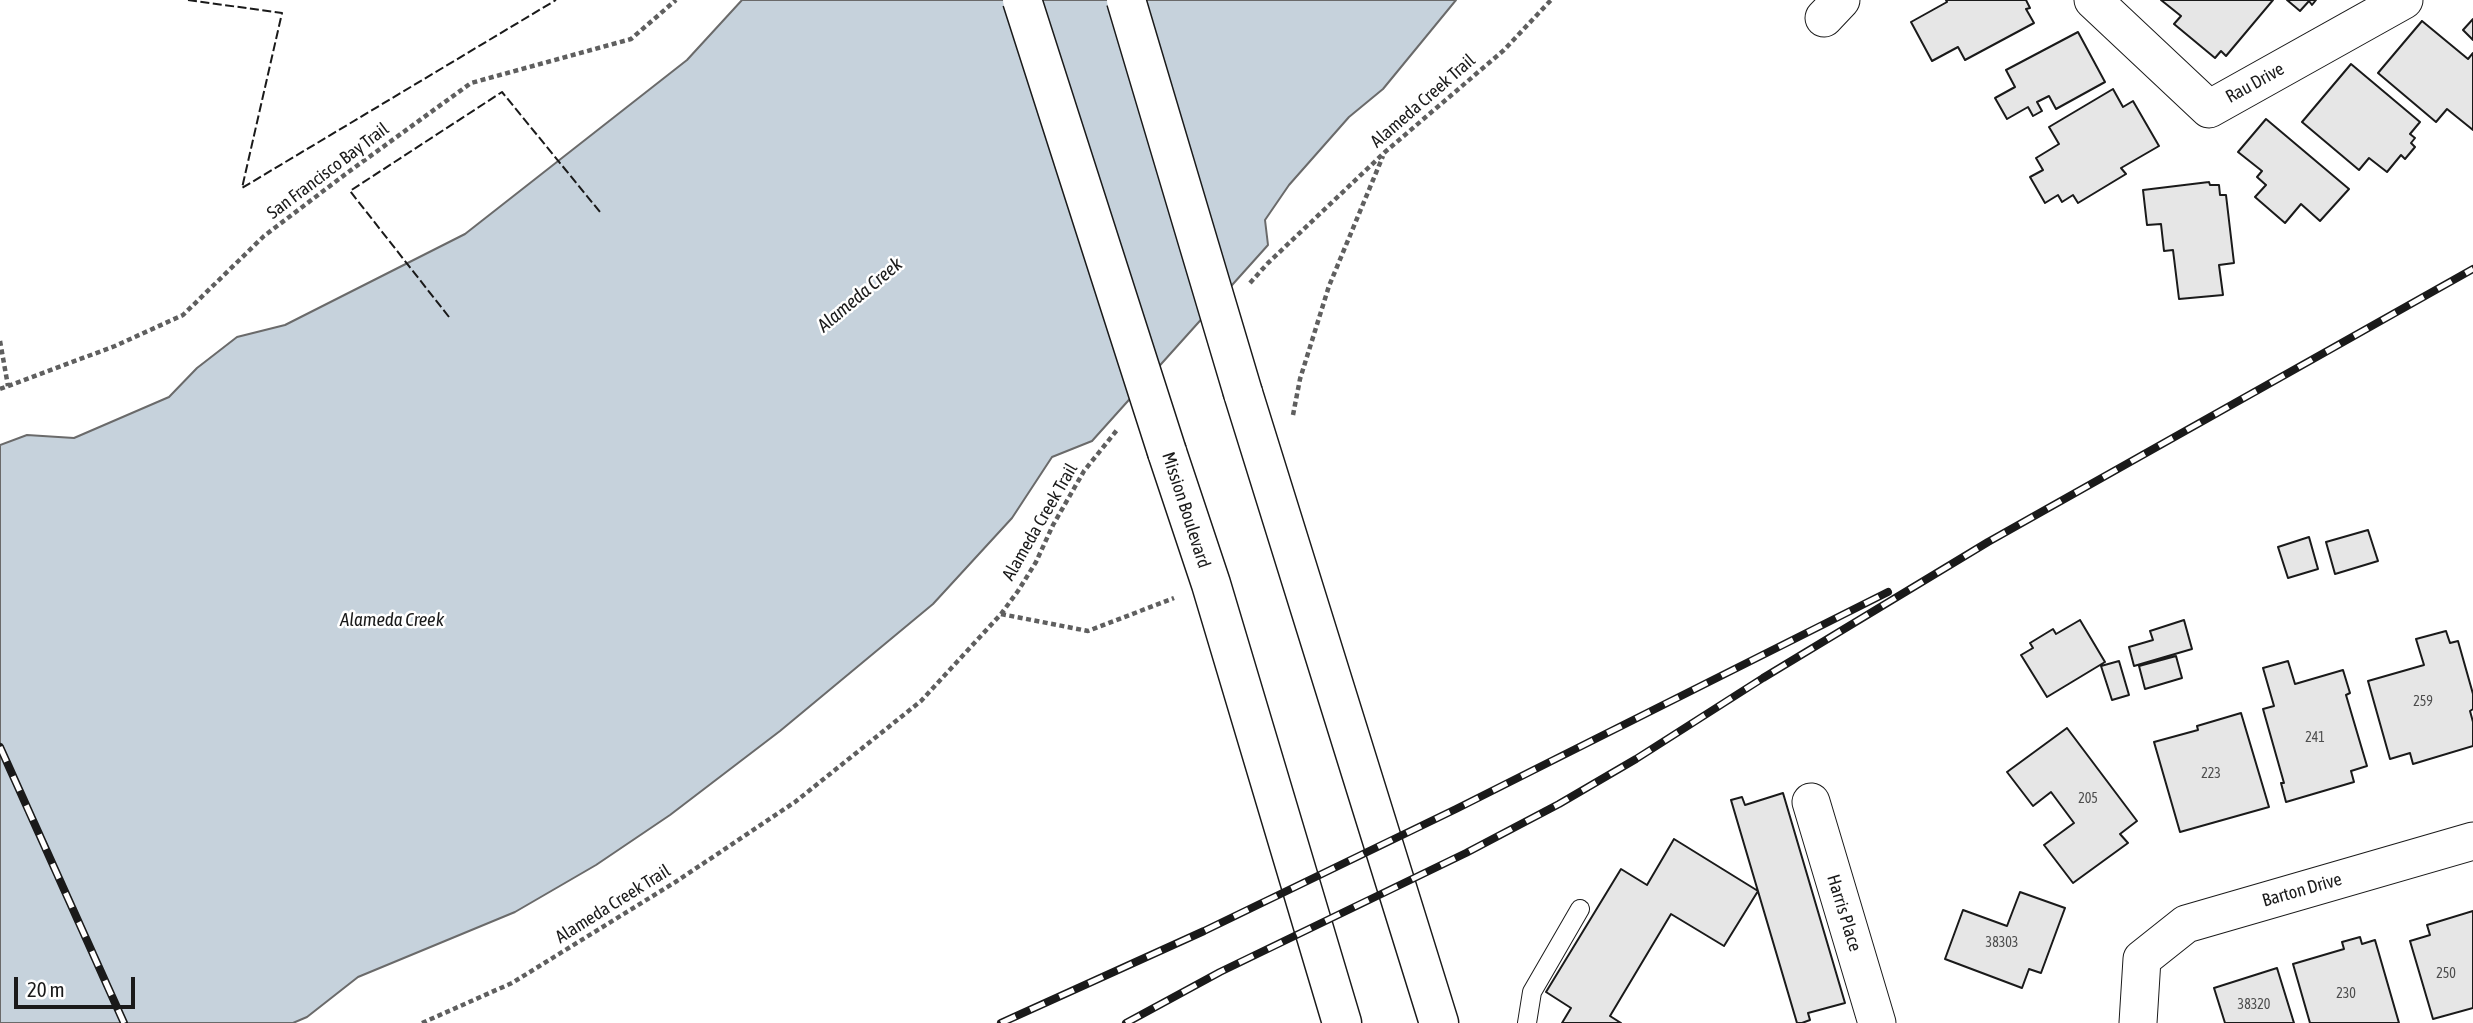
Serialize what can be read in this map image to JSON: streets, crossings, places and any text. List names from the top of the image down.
{
  "streets": {
    "main road": ["Mission Boulevard"],
    "street": ["Rau Drive", "Barton Drive", "Harris Place"],
    "path": ["Alameda Creek Trail", "San Francisco Bay Trail"]
  },
  "water": ["Alameda Creek"],
  "house_numbers": [
    "259",
    "241",
    "223",
    "205",
    "38303",
    "250",
    "230",
    "38320"
  ],
  "scale_bar": "20 m"
}
